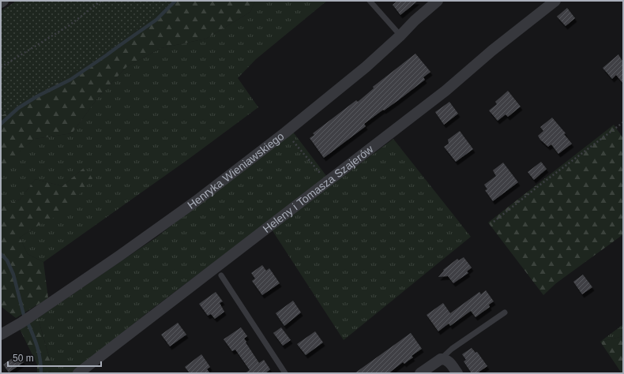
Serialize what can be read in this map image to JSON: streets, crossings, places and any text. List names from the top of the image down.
{
  "streets": {
    "street": ["Henryka Wieniawskiego", "Heleny i Tomasza Szajerów"]
  },
  "scale_bar": "50 m"
}
